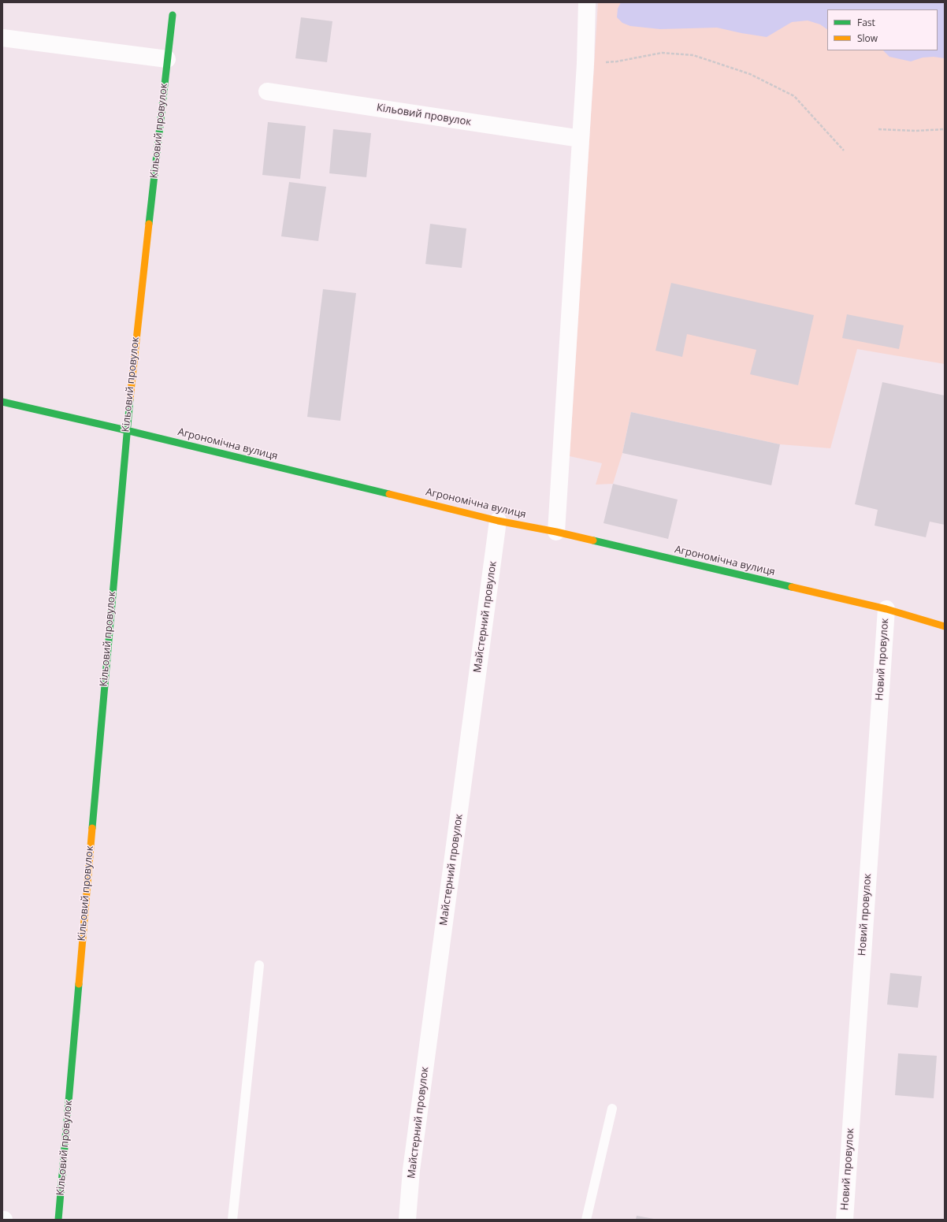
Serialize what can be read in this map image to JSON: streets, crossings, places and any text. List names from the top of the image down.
{
  "streets": {
    "street": [
      "Кільовий провулок",
      "Агрономічна вулиця",
      "Майстерний провулок",
      "Новий провулок"
    ]
  },
  "crossings": [
    ["Кільовий провулок", "Агрономічна вулиця"],
    ["Агрономічна вулиця", "Майстерний провулок"],
    ["Агрономічна вулиця", "Новий провулок"]
  ],
  "legend": ["Fast", "Slow"]
}
